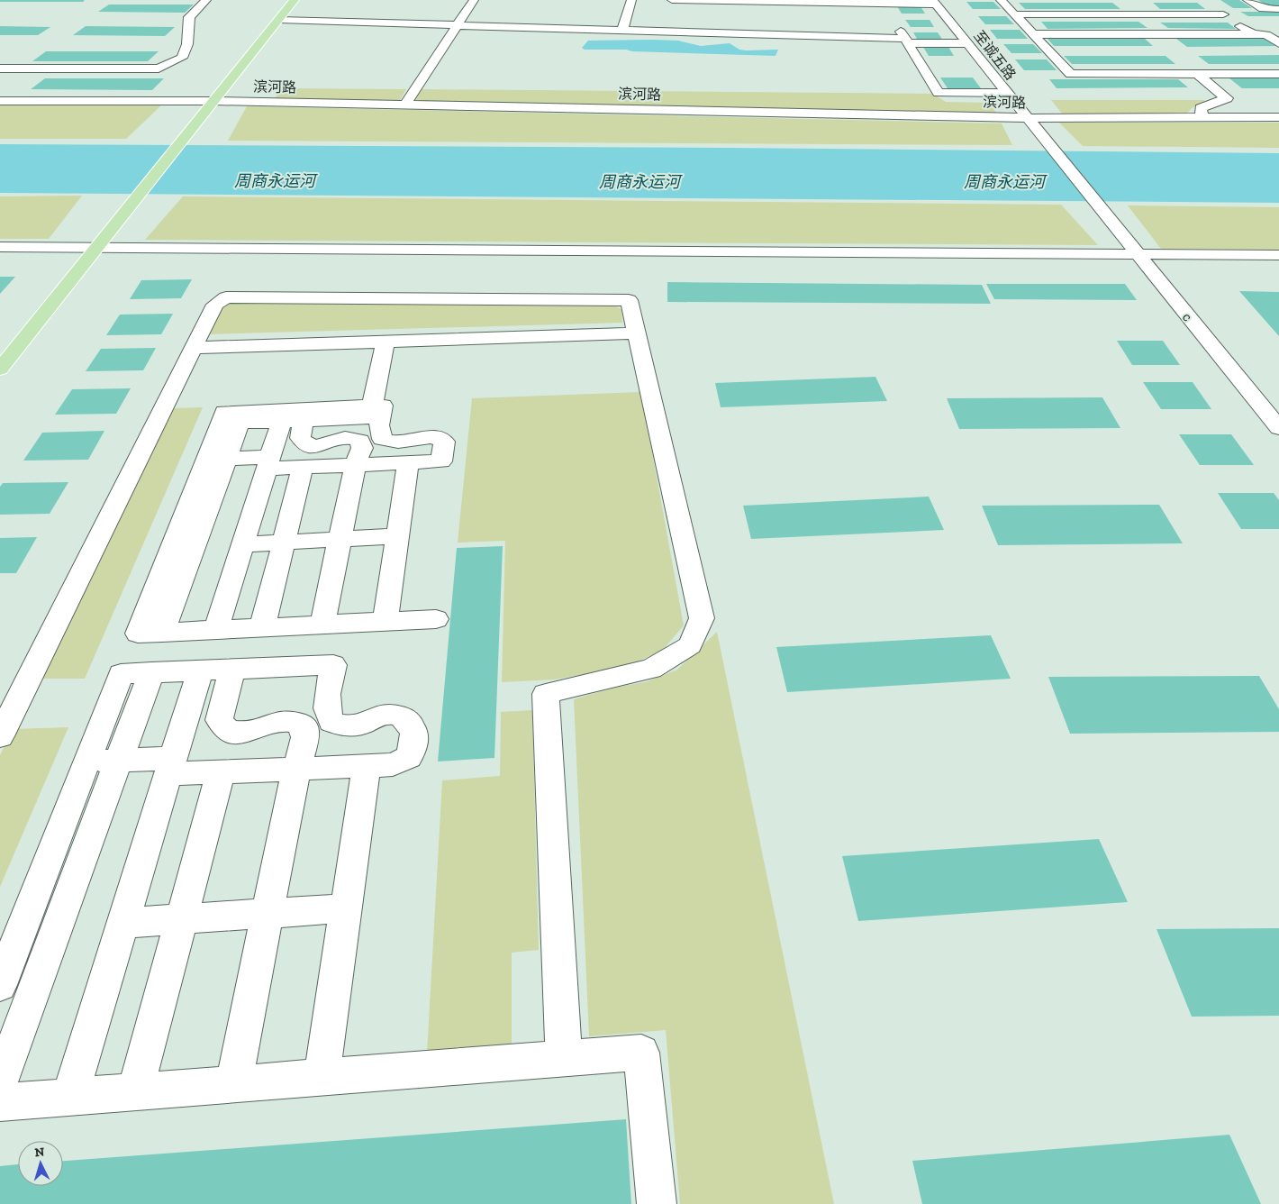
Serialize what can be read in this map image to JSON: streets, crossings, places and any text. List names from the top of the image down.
{
  "streets": {
    "street": ["至诚五路", "滨河路", "c"]
  },
  "crossings": [
    ["至诚五路", "滨河路"],
    ["至诚五路", "c"]
  ],
  "water": ["周商永运河"],
  "north": "top"
}
